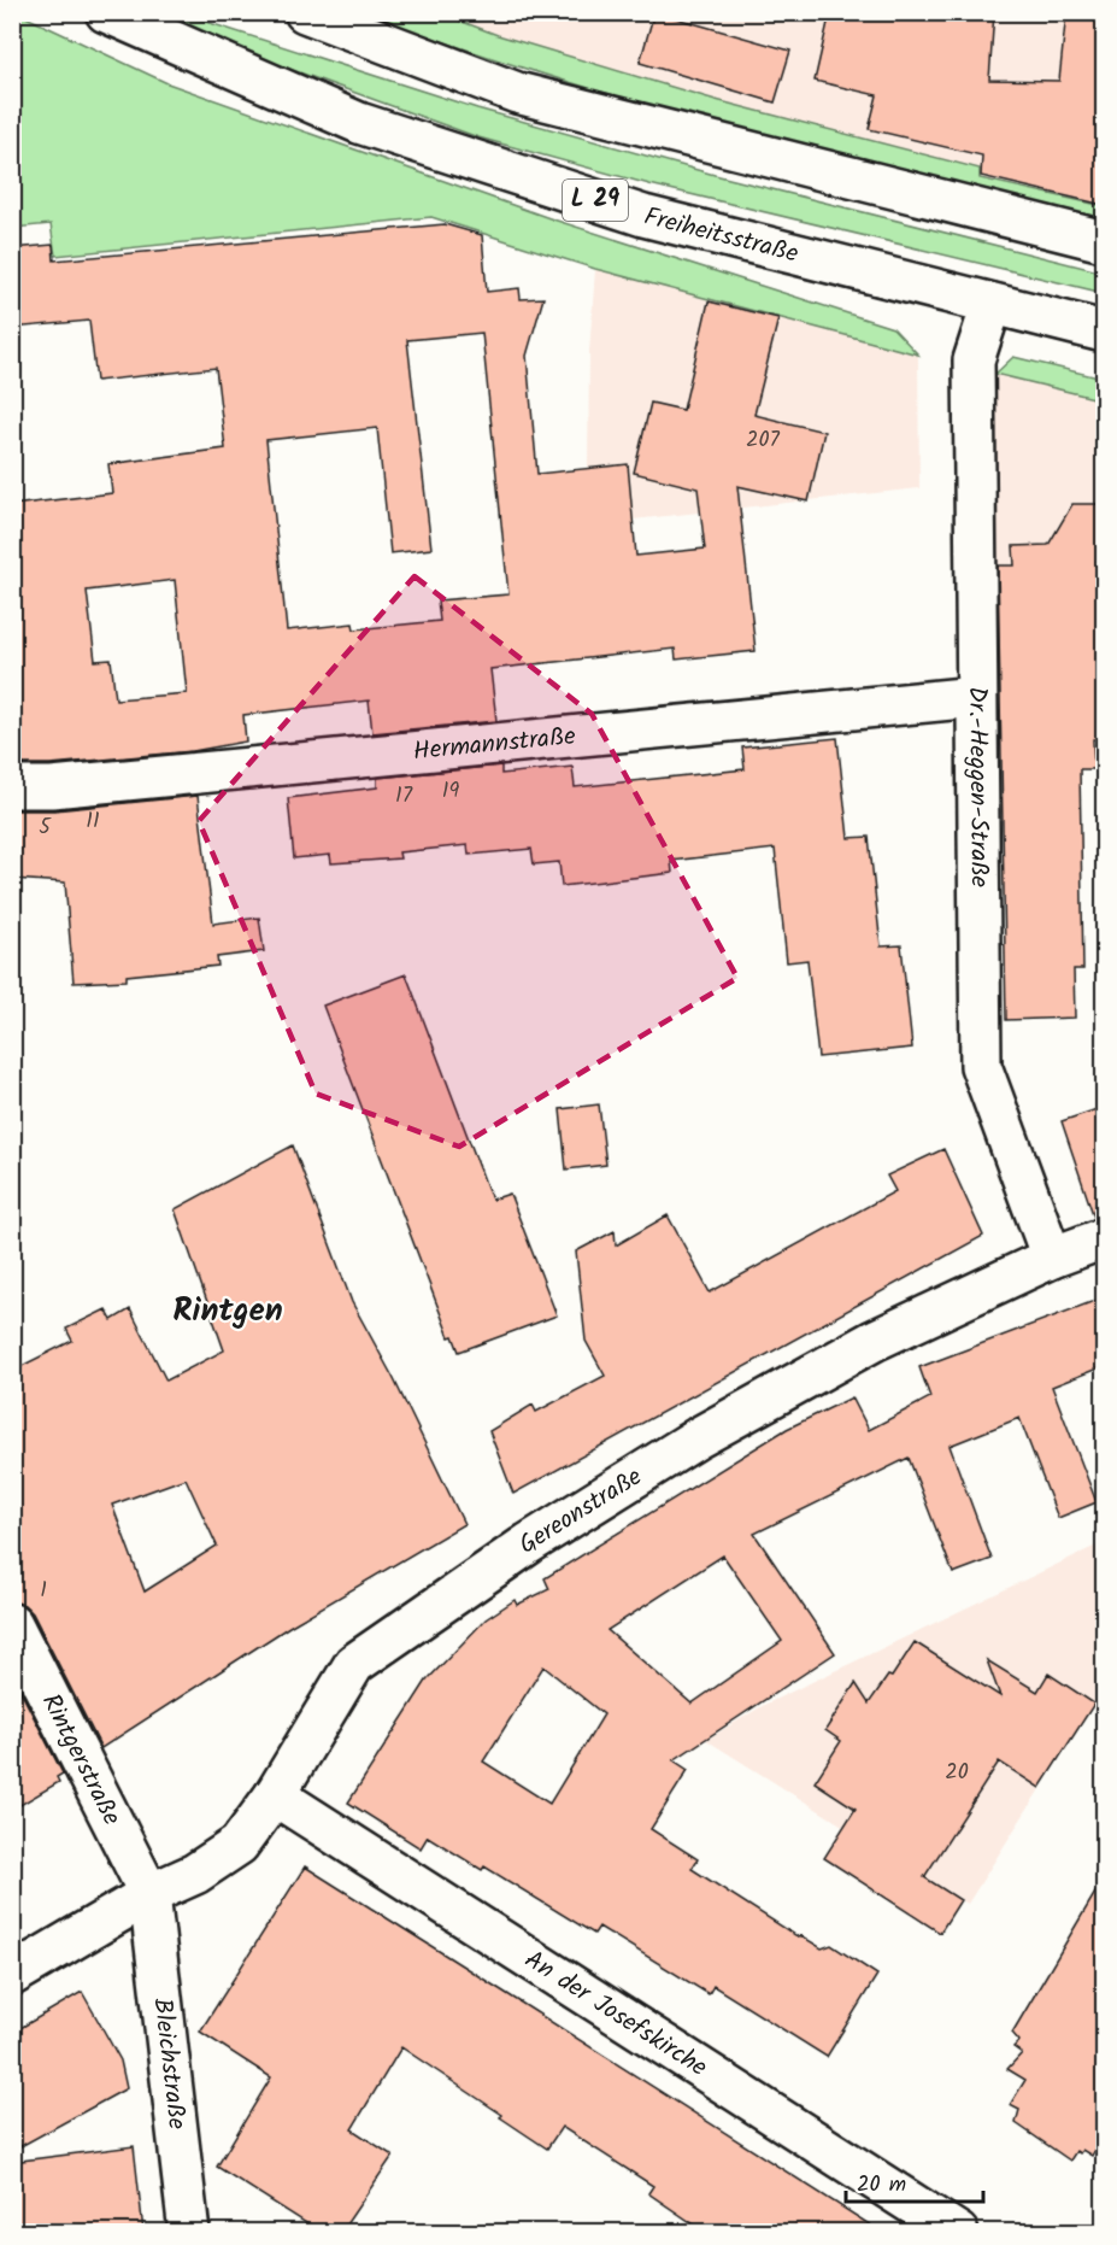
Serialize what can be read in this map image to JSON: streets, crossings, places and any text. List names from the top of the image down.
{
  "streets": {
    "street": [
      "L 29",
      "Freiheitsstraße",
      "Hermannstraße",
      "Dr.-Heggen-Straße",
      "Gereonstraße",
      "Rintgerstraße",
      "An der Josefskirche",
      "Bleichstraße"
    ]
  },
  "crossings": [
    ["Freiheitsstraße", "Dr.-Heggen-Straße"],
    ["Hermannstraße", "Dr.-Heggen-Straße"],
    ["Dr.-Heggen-Straße", "Gereonstraße"],
    ["Gereonstraße", "Rintgerstraße"],
    ["Gereonstraße", "An der Josefskirche"],
    ["Gereonstraße", "Bleichstraße"],
    ["Rintgerstraße", "Bleichstraße"]
  ],
  "districts": ["Rintgen"],
  "house_numbers": [
    "207",
    "19",
    "17",
    "11",
    "5",
    "1",
    "20"
  ],
  "scale_bar": "20 m"
}
